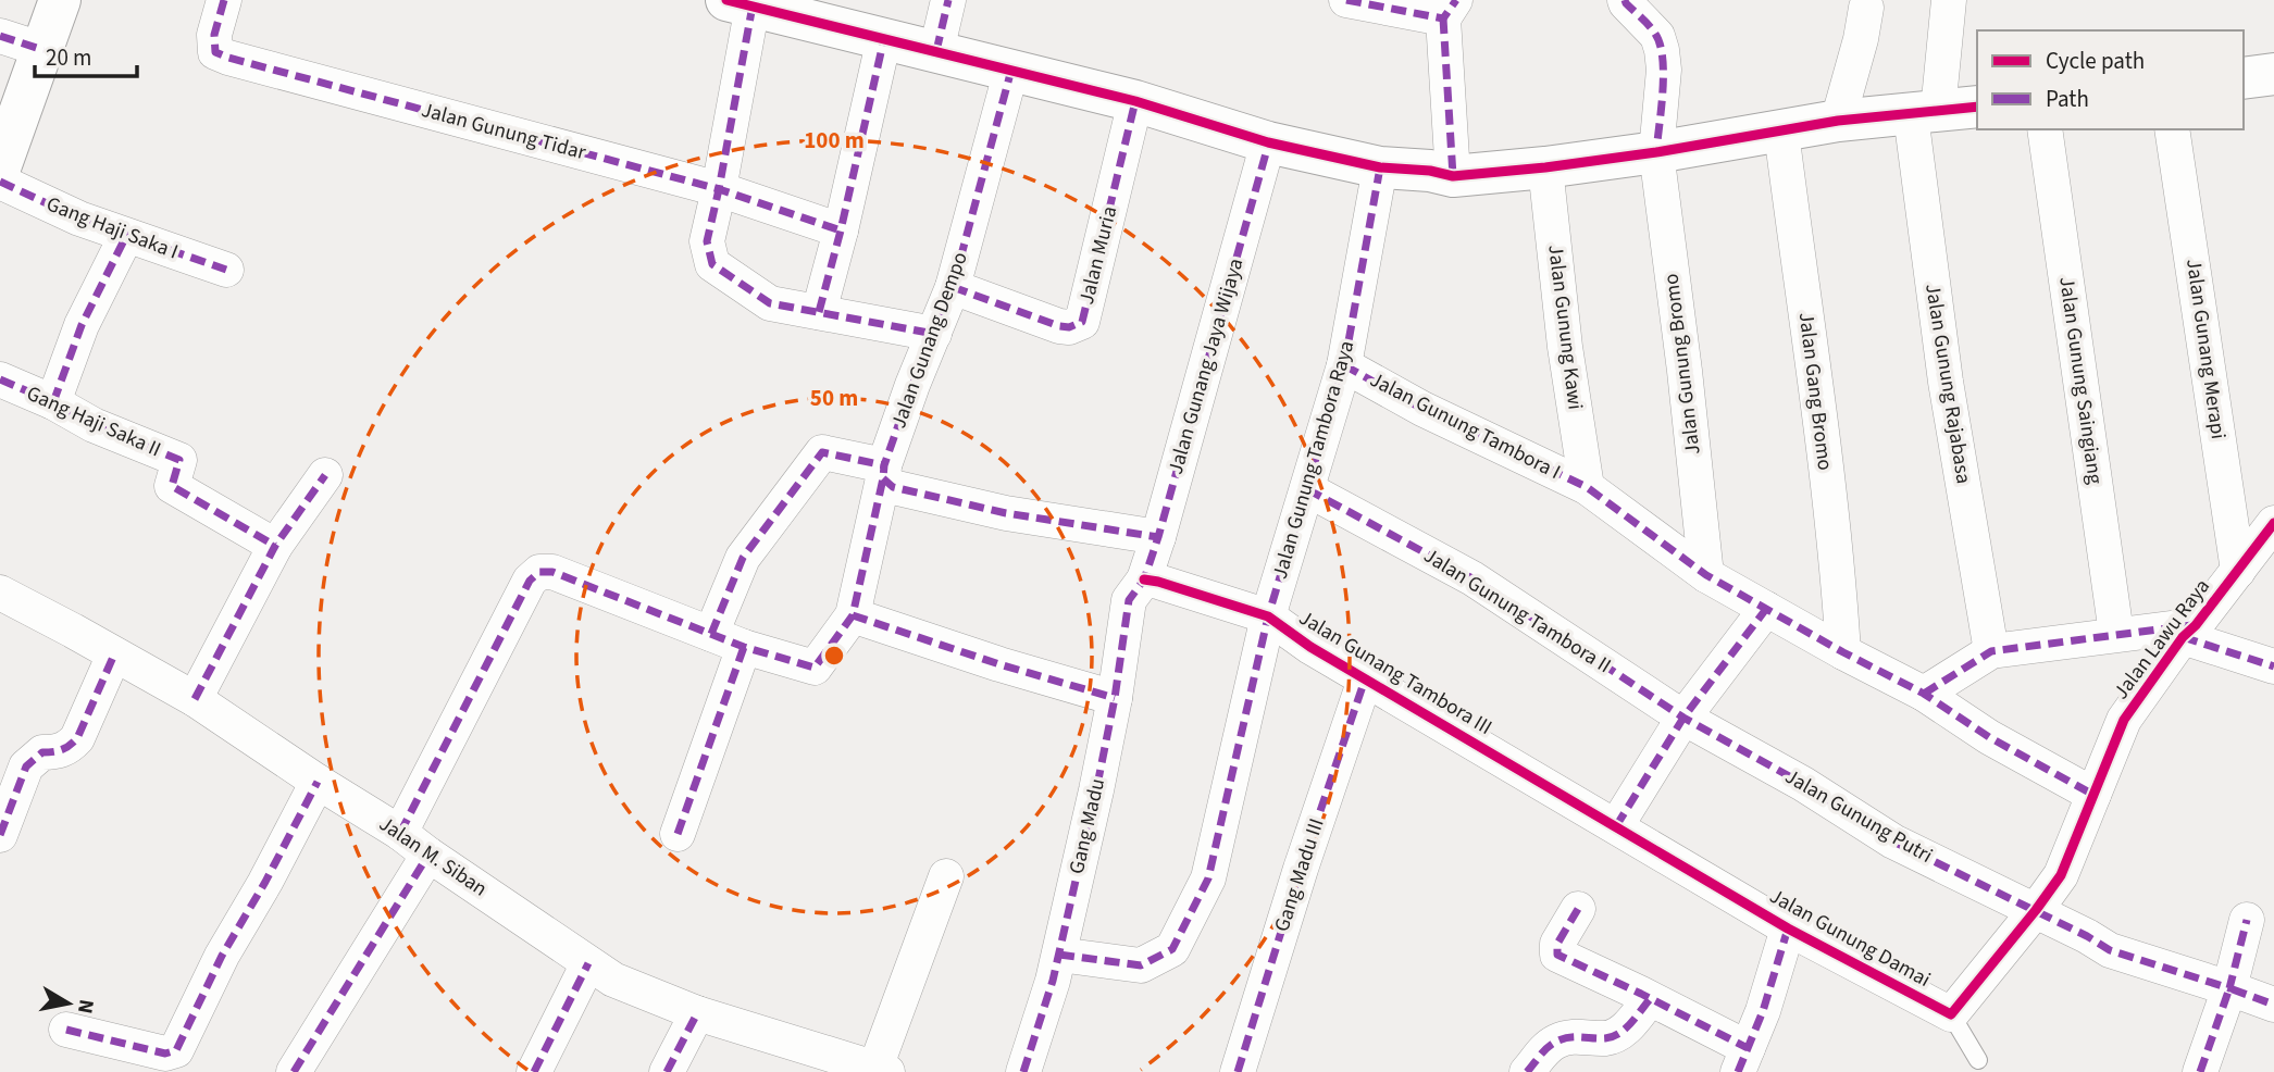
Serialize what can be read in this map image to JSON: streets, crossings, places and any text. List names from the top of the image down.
{
  "streets": {
    "street": [
      "Jalan Gunung Tidar",
      "Gang Haji Saka I",
      "Jalan Muria",
      "Jalan Gunung Kawi",
      "Jalan Gunang Dempo",
      "Jalan Gunang Merapi",
      "Jalan Gunung Bromo",
      "Jalan Gunang Jaya Wijaya",
      "Jalan Gunung Saingiang",
      "Jalan Gunung Rajabasa",
      "Jalan Gang Bromo",
      "Gang Haji Saka II",
      "Jalan Gunung Tambora I",
      "Jalan Gunung Tambora Raya",
      "Jalan Gunung Tambora II",
      "Jalan Lawu Raya",
      "Jalan Gunang Tambora III",
      "Jalan Gunung Putri",
      "Gang Madu",
      "Jalan M. Siban",
      "Gang Madu III",
      "Jalan Gunung Damai"
    ]
  },
  "crossings": [
    ["Jalan Muria", "Jalan Gunang Dempo"],
    ["Jalan Gunung Kawi", "Jalan Gunung Tambora I"],
    ["Jalan Gunang Merapi", "Jalan Lawu Raya"],
    ["Jalan Gunung Bromo", "Jalan Gunung Tambora I"],
    ["Jalan Gunang Jaya Wijaya", "Jalan Gunang Tambora III"],
    ["Jalan Gunang Jaya Wijaya", "Gang Madu"],
    ["Jalan Gang Bromo", "Jalan Gunung Tambora I"],
    ["Jalan Gunung Tambora I", "Jalan Gunung Tambora Raya"],
    ["Jalan Gunung Tambora I", "Jalan Lawu Raya"],
    ["Jalan Gunung Tambora Raya", "Jalan Gunung Tambora II"],
    ["Jalan Gunung Tambora Raya", "Jalan Gunang Tambora III"],
    ["Jalan Gunung Tambora Raya", "Gang Madu"],
    ["Jalan Gunung Tambora II", "Jalan Gunung Putri"],
    ["Jalan Lawu Raya", "Jalan Gunung Putri"],
    ["Jalan Gunang Tambora III", "Gang Madu"],
    ["Jalan Gunang Tambora III", "Gang Madu III"],
    ["Jalan Gunang Tambora III", "Jalan Gunung Damai"]
  ],
  "legend": ["Cycle path", "Path"],
  "scale_bar": "20 m",
  "north": "right",
  "rings": ["100 m", "50 m"]
}
